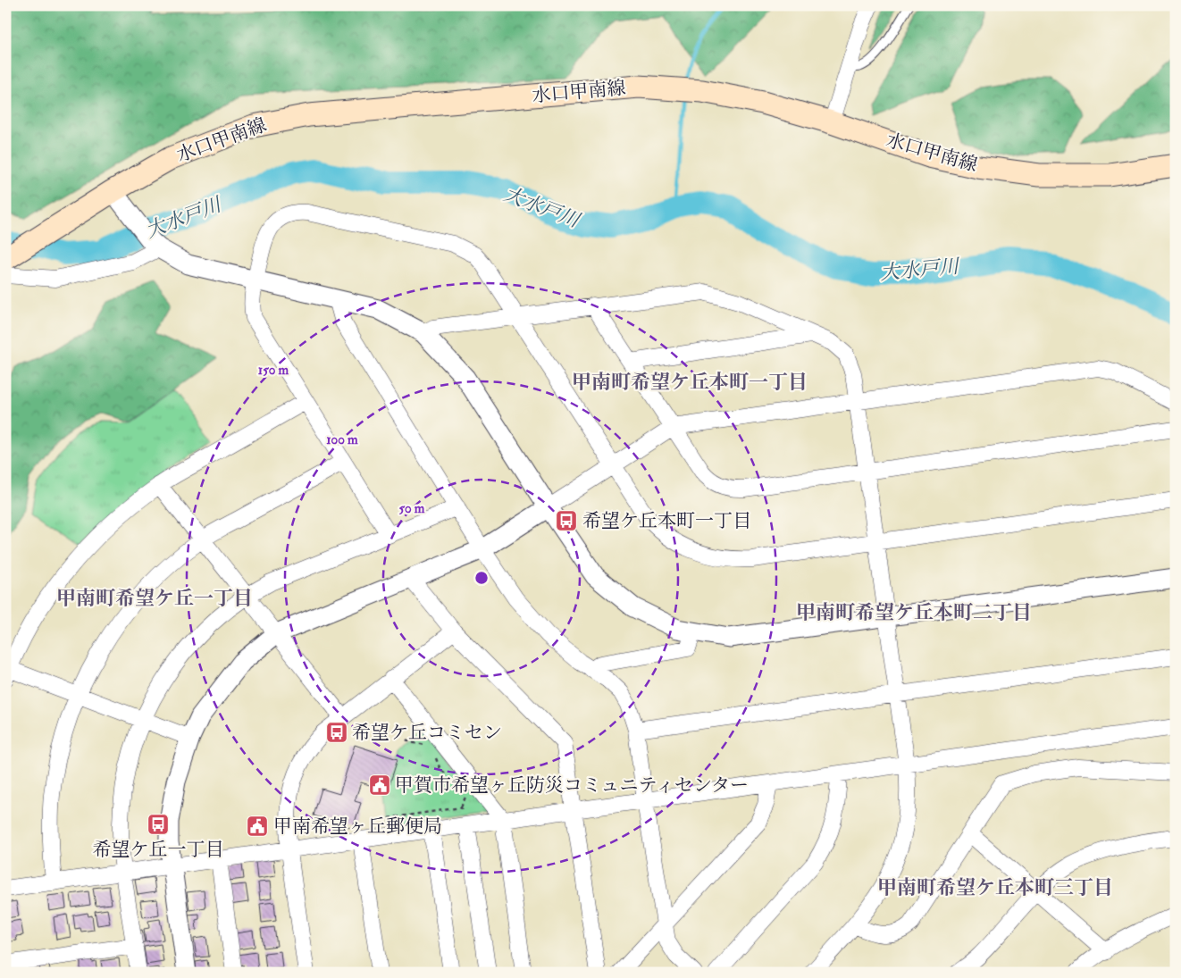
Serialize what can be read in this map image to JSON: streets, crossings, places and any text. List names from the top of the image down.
{
  "streets": {
    "main road": ["水口甲南線"]
  },
  "districts": [
    "甲南町希望ケ丘本町一丁目",
    "甲南町希望ケ丘一丁目",
    "甲南町希望ケ丘本町二丁目",
    "甲南町希望ケ丘本町三丁目"
  ],
  "water": ["大水戸川"],
  "places": {
    "bus stop": ["希望ケ丘本町一丁目", "希望ケ丘コミセン", "希望ケ丘一丁目"],
    "public building": ["甲賀市希望ヶ丘防災コミュニティセンター", "甲南希望ヶ丘郵便局"]
  },
  "rings": ["150 m", "100 m", "50 m"]
}
